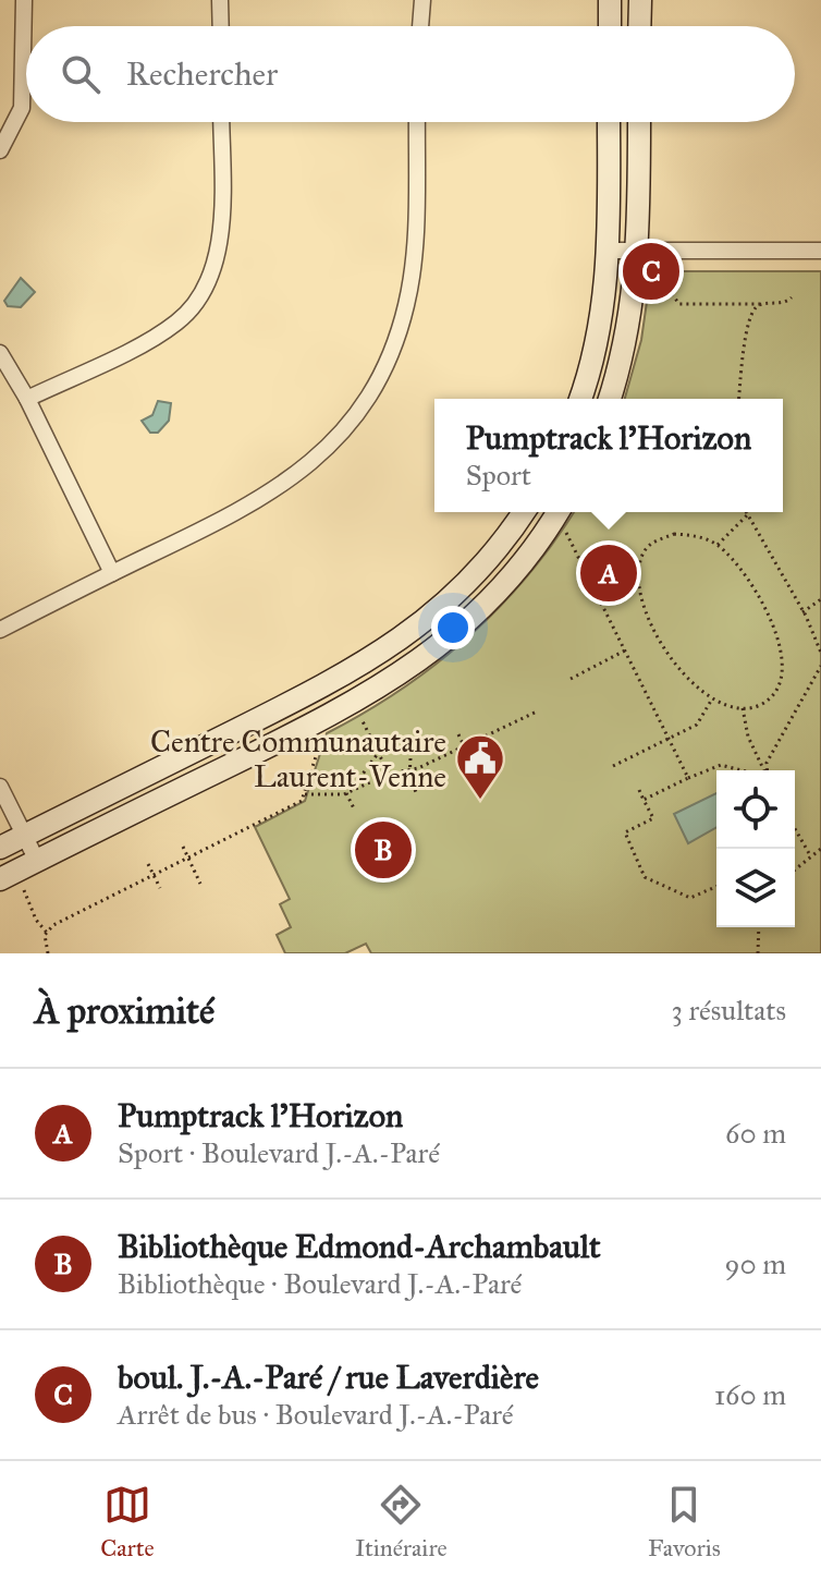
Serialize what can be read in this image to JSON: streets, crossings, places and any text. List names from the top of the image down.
{
  "places": {
    "public building": ["Centre Communautaire Laurent-Venne"]
  },
  "page": {
    "search": "Rechercher",
    "pins": ["C", "A", "B"],
    "popup": ["Pumptrack l'Horizon", "Sport"],
    "heading": ["À proximité", "3 résultats"],
    "list": [
      {
        "mark": "A",
        "name": "Pumptrack l'Horizon",
        "note": "Sport · Boulevard J.-A.-Paré",
        "value": "60 m"
      },
      {
        "mark": "B",
        "name": "Bibliothèque Edmond-Archambault",
        "note": "Bibliothèque · Boulevard J.-A.-Paré",
        "value": "90 m"
      },
      {
        "mark": "C",
        "name": "boul. J.-A.-Paré / rue Laverdière",
        "note": "Arrêt de bus · Boulevard J.-A.-Paré",
        "value": "160 m"
      }
    ],
    "nav": ["Carte", "Itinéraire", "Favoris"]
  }
}
